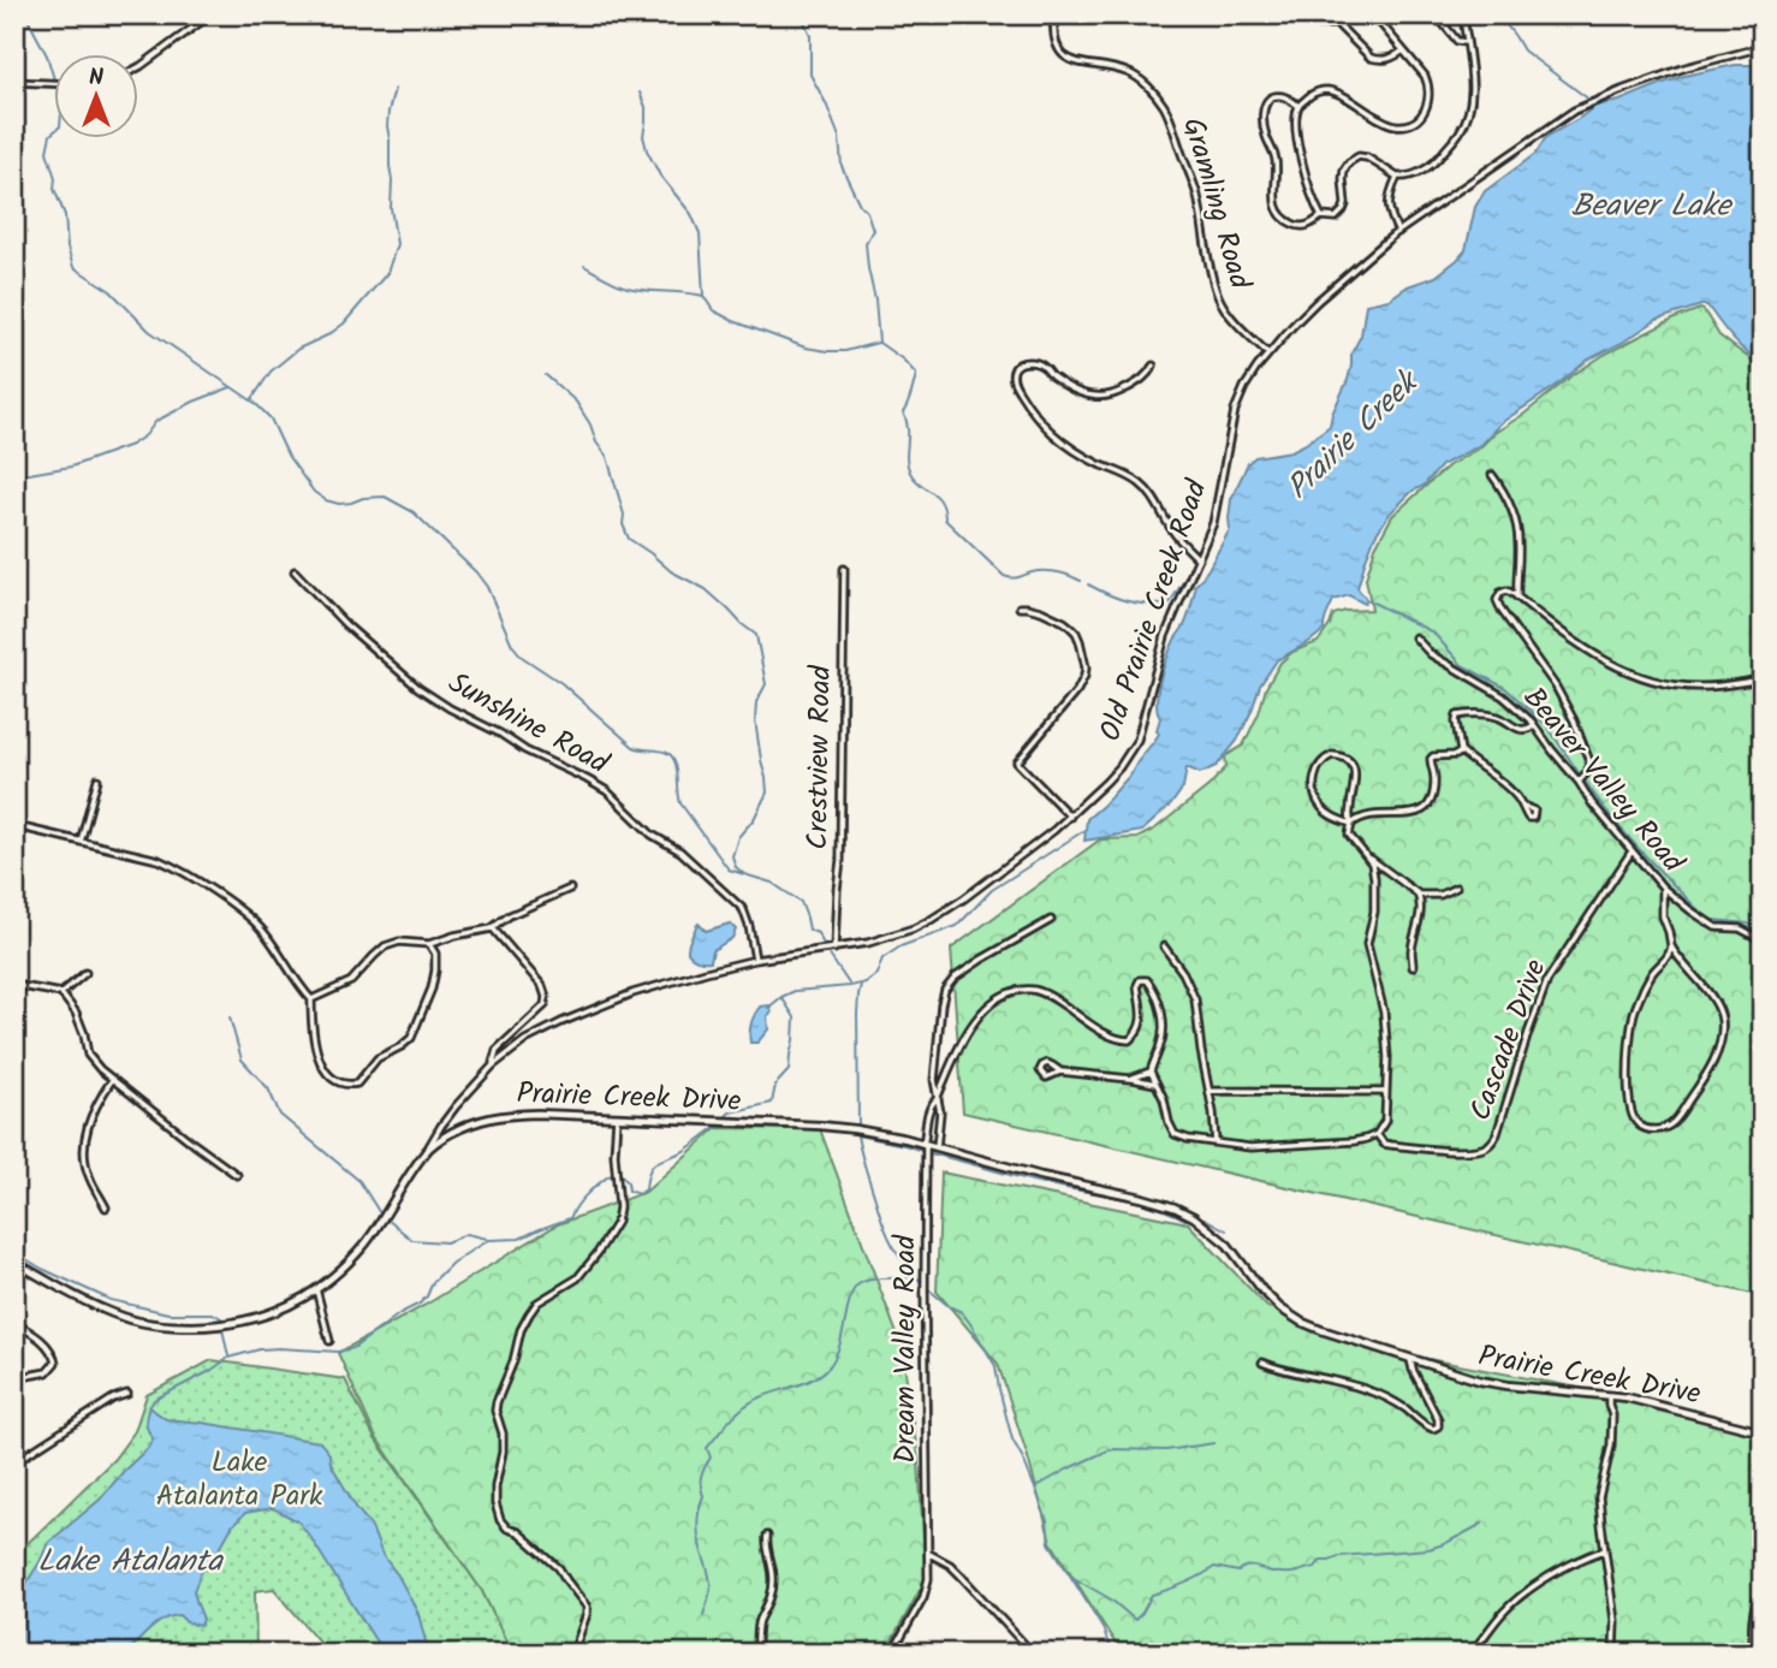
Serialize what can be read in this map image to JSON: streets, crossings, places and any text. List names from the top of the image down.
{
  "streets": {
    "main road": ["Prairie Creek Drive"],
    "street": [
      "Gramling Road",
      "Old Prairie Creek Road",
      "Sunshine Road",
      "Crestview Road",
      "Beaver Valley Road",
      "Cascade Drive",
      "Dream Valley Road"
    ]
  },
  "crossings": [
    ["Gramling Road", "Old Prairie Creek Road"],
    ["Old Prairie Creek Road", "Sunshine Road"],
    ["Old Prairie Creek Road", "Crestview Road"],
    ["Old Prairie Creek Road", "Prairie Creek Drive"],
    ["Beaver Valley Road", "Cascade Drive"],
    ["Prairie Creek Drive", "Dream Valley Road"]
  ],
  "water": ["Beaver Lake", "Prairie Creek", "Lake Atalanta"],
  "parks": ["Lake Atalanta Park"],
  "north": "top"
}
